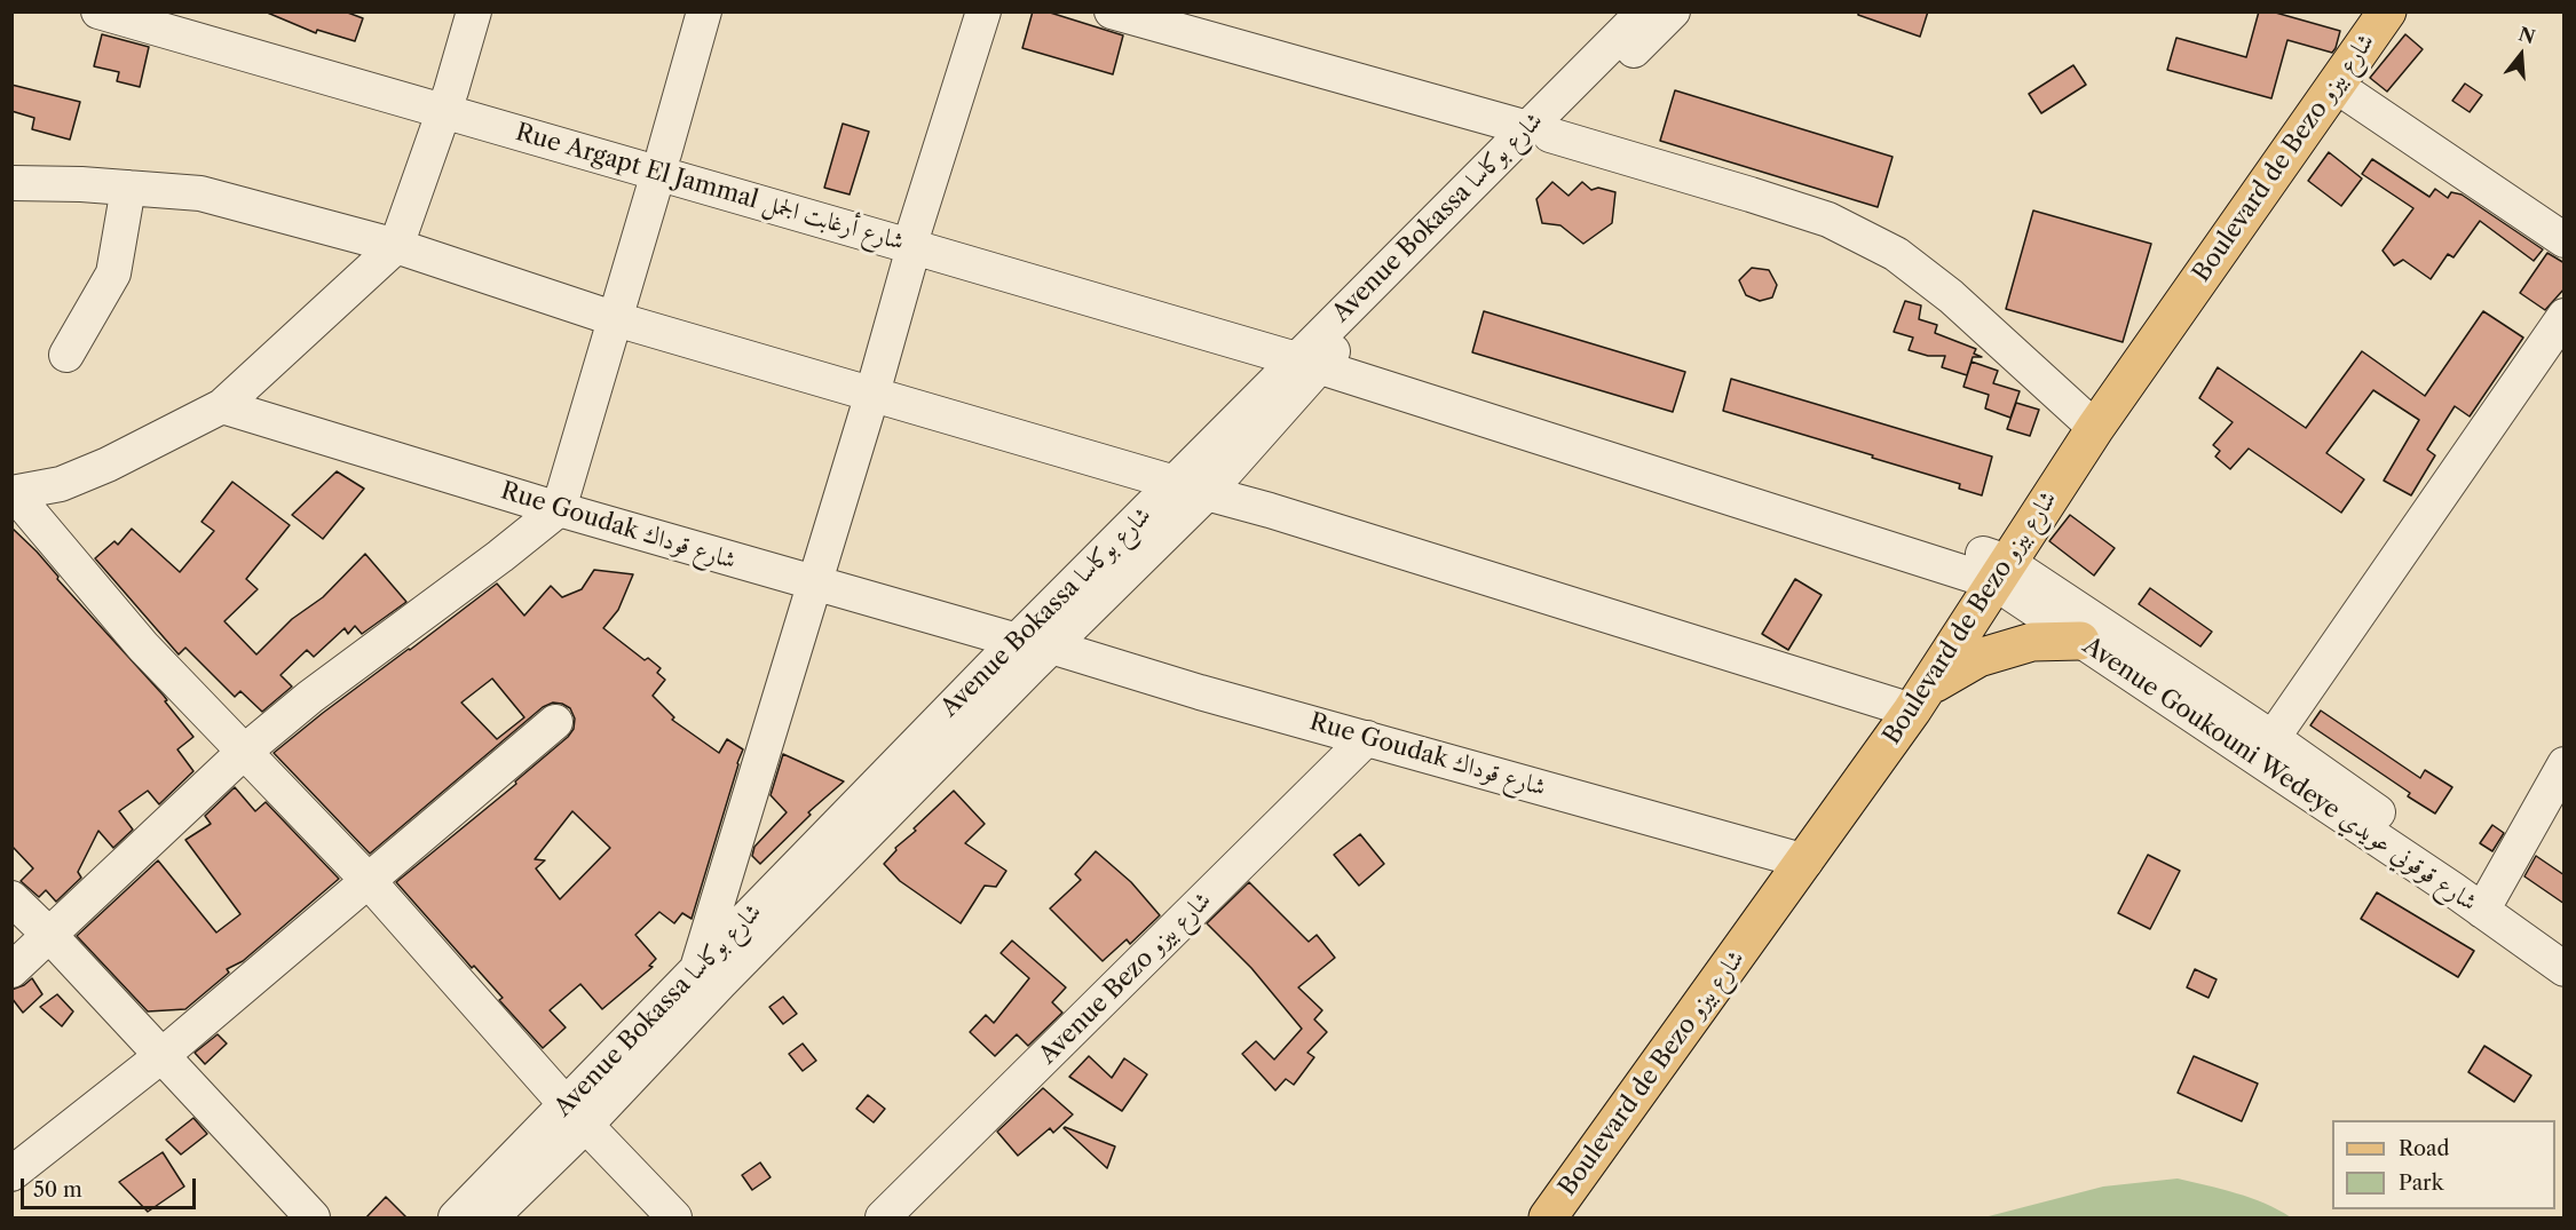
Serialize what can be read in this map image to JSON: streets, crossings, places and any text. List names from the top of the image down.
{
  "streets": {
    "main road": ["Boulevard de Bezo شارع بيزو"],
    "street": [
      "Rue Argapt El Jammal شارع أرغابت الجمل",
      "Avenue Bokassa شارع بوكاسا",
      "Rue Goudak شارع قوداك",
      "Avenue Goukouni Wedeye شارع قوقوني عويدي",
      "Avenue Bezo شارع بيزو"
    ]
  },
  "crossings": [
    ["Boulevard de Bezo شارع بيزو", "Rue Argapt El Jammal شارع أرغابت الجمل"],
    ["Boulevard de Bezo شارع بيزو", "Rue Goudak شارع قوداك"],
    ["Boulevard de Bezo شارع بيزو", "Avenue Goukouni Wedeye شارع قوقوني عويدي"],
    ["Rue Argapt El Jammal شارع أرغابت الجمل", "Avenue Bokassa شارع بوكاسا"],
    ["Rue Argapt El Jammal شارع أرغابت الجمل", "Avenue Goukouni Wedeye شارع قوقوني عويدي"],
    ["Avenue Bokassa شارع بوكاسا", "Rue Goudak شارع قوداك"],
    ["Rue Goudak شارع قوداك", "Avenue Bezo شارع بيزو"]
  ],
  "legend": ["Road", "Park"],
  "scale_bar": "50 m",
  "north": "top"
}
